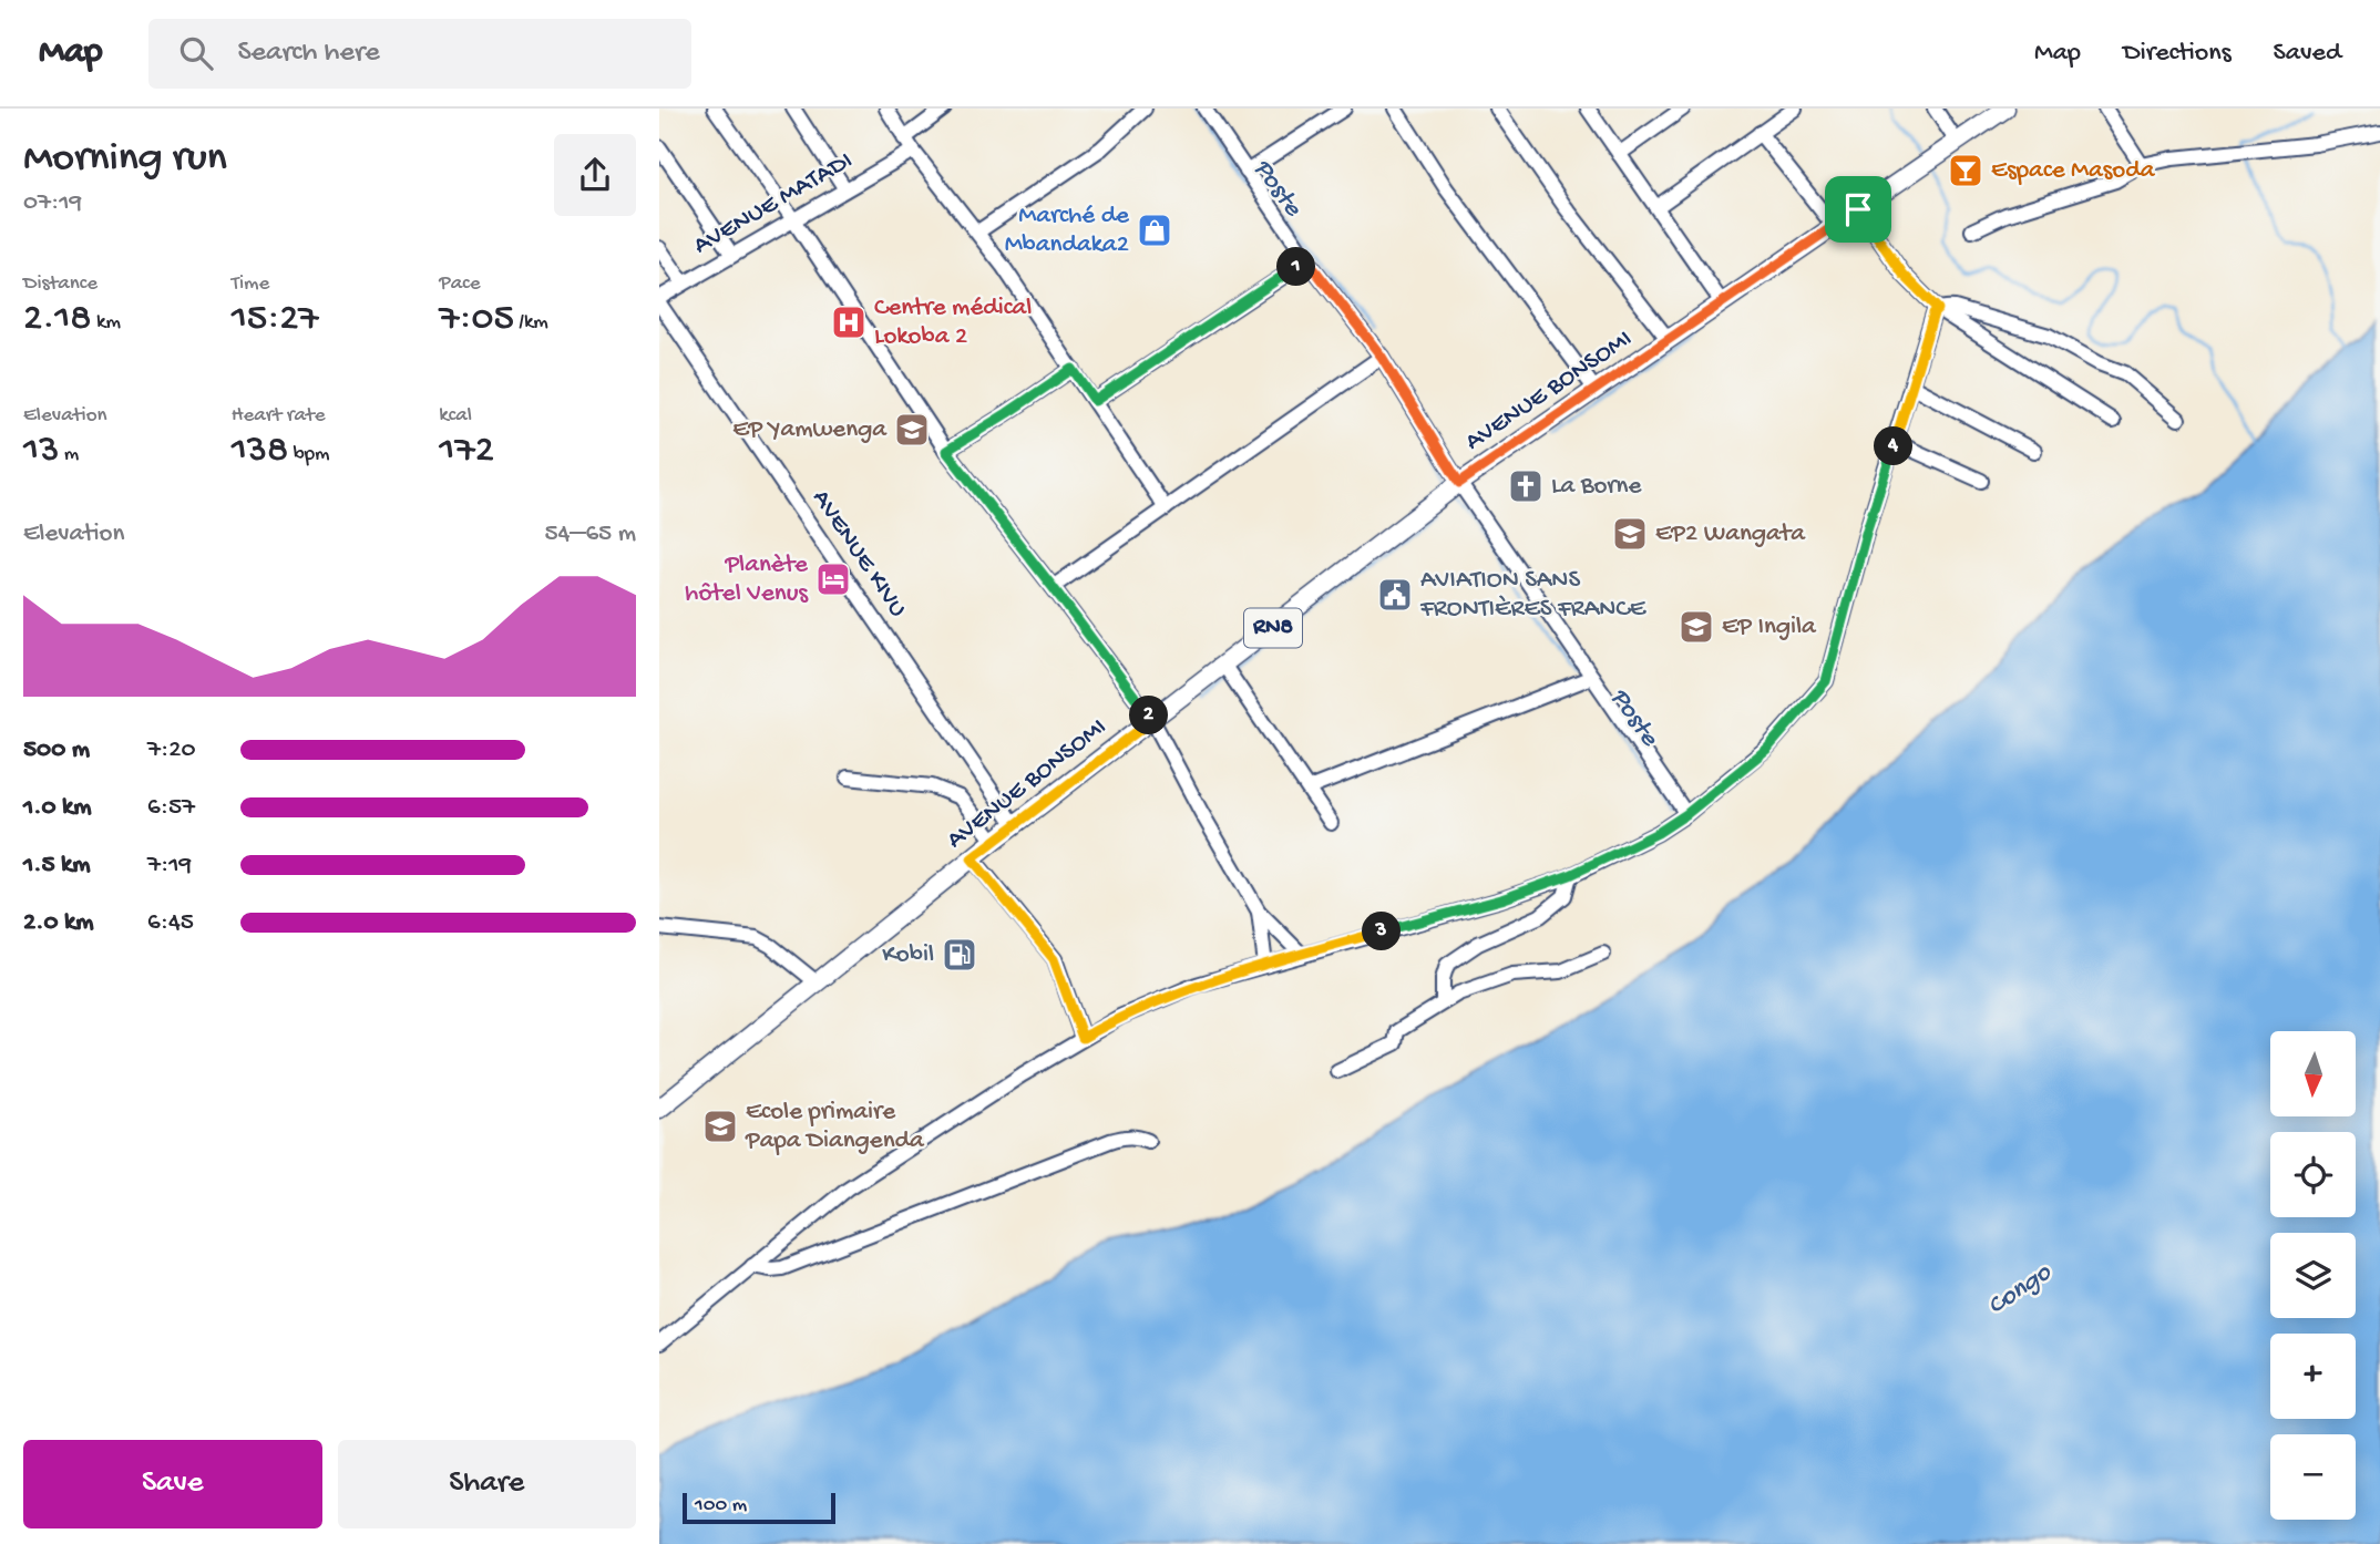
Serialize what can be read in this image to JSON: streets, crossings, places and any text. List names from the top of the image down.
{
  "streets": {
    "main road": ["AVENUE BONSOMI", "RN8"],
    "street": ["AVENUE MATADI", "AVENUE KIVU"]
  },
  "crossings": [
    ["AVENUE MATADI", "AVENUE KIVU"],
    ["AVENUE BONSOMI", "AVENUE KIVU"]
  ],
  "water": ["Poste", "Congo"],
  "places": {
    "bar": ["Espace Masoda"],
    "shop": ["Marché de Mbandaka2"],
    "hospital": ["Centre médical Lokoba 2"],
    "school or university": [
      "EP Yamwenga",
      "EP2 Wangata",
      "EP Ingila",
      "Ecole primaire Papa Diangenda"
    ],
    "church": ["La Borne"],
    "hotel": ["Planète hôtel Venus"],
    "public building": ["AVIATION SANS FRONTIÈRES FRANCE"],
    "fuel station": ["Kobil"]
  },
  "scale_bar": "100 m",
  "north": "bottom",
  "page": {
    "header": "Map",
    "search": "Search here",
    "nav": ["Map", "Directions", "Saved"],
    "heading": ["Morning run", "07:19"],
    "stats": [
      ["Distance", "2.18 km"],
      ["Time", "15:27"],
      ["Pace", "7:05 /km"],
      ["Elevation", "13 m"],
      ["Heart rate", "138 bpm"],
      ["kcal", "172"]
    ],
    "pins": [
      "1",
      "4",
      "2",
      "3"
    ],
    "chart": ["Elevation", "54–65 m"],
    "list": [
      {
        "name": "500 m",
        "note": "7:20"
      },
      {
        "name": "1.0 km",
        "note": "6:57"
      },
      {
        "name": "1.5 km",
        "note": "7:19"
      },
      {
        "name": "2.0 km",
        "note": "6:45"
      }
    ],
    "map_buttons": ["+", "−"],
    "buttons": ["Save", "Share"],
    "scale": "100 m"
  }
}
